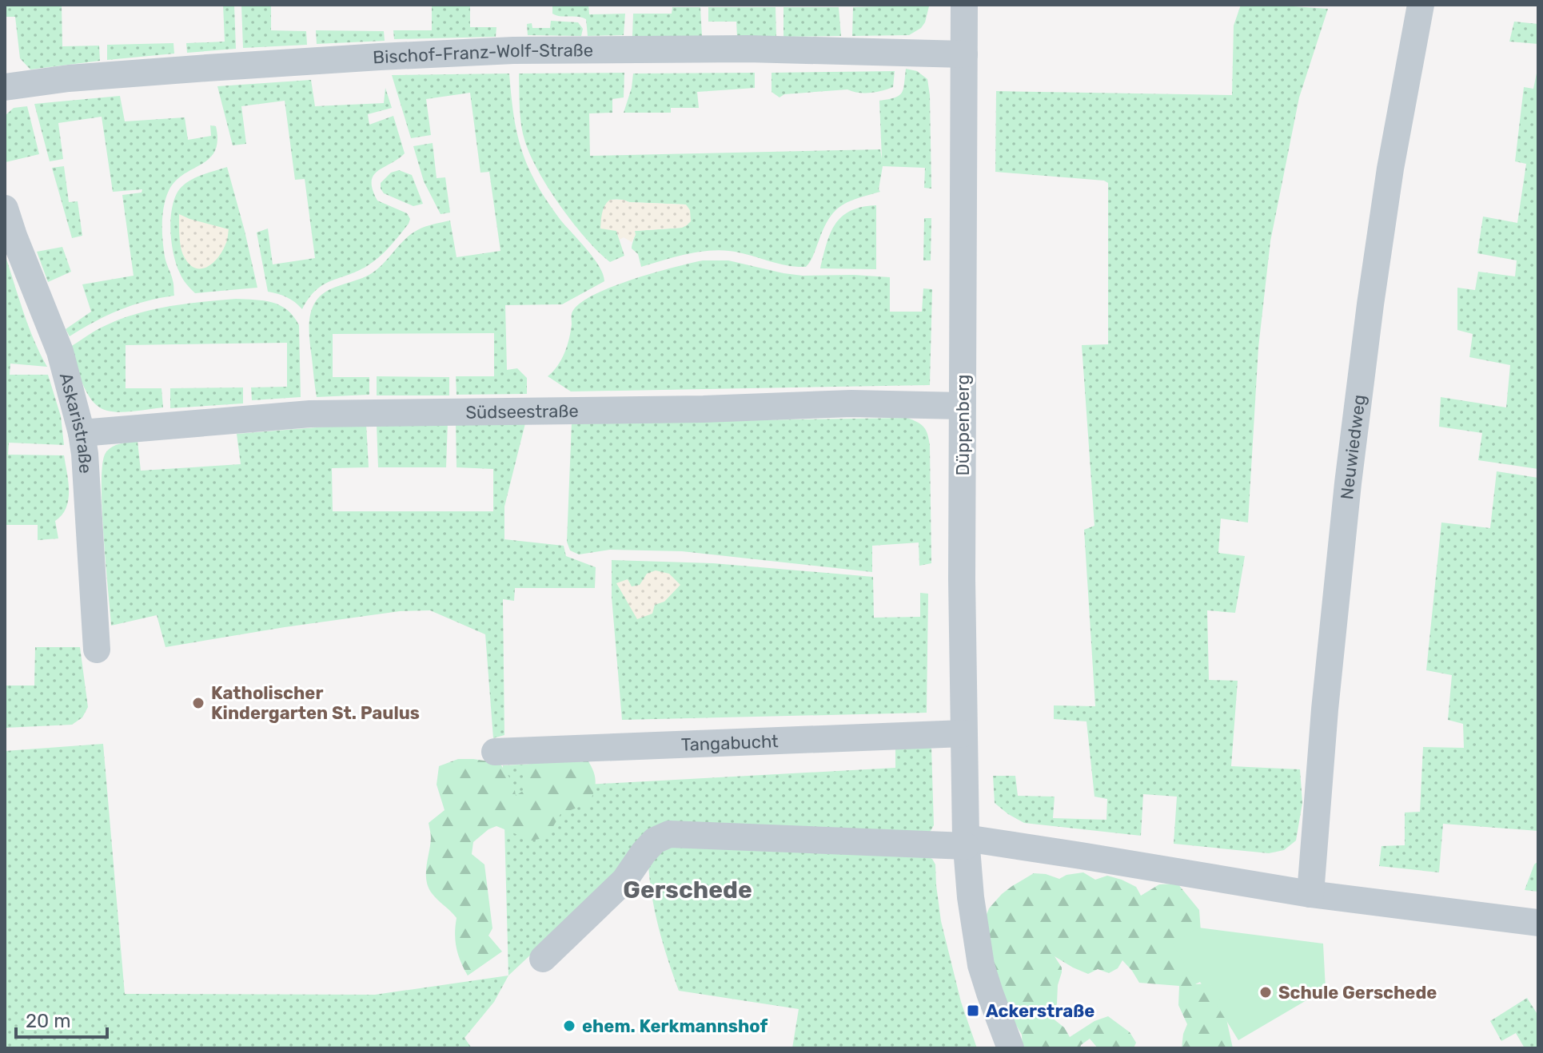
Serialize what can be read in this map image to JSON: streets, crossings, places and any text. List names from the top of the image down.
{
  "streets": {
    "street": [
      "Bischof-Franz-Wolf-Straße",
      "Südseestraße",
      "Askaristraße",
      "Düppenberg",
      "Neuwiedweg",
      "Tangabucht"
    ]
  },
  "crossings": [
    ["Bischof-Franz-Wolf-Straße", "Düppenberg"],
    ["Südseestraße", "Askaristraße"],
    ["Südseestraße", "Düppenberg"],
    ["Düppenberg", "Tangabucht"]
  ],
  "districts": ["Gerschede"],
  "places": {
    "other": ["Katholischer Kindergarten St. Paulus", "Schule Gerschede", "ehem. Kerkmannshof"],
    "transit": ["Ackerstraße"]
  },
  "scale_bar": "20 m"
}
